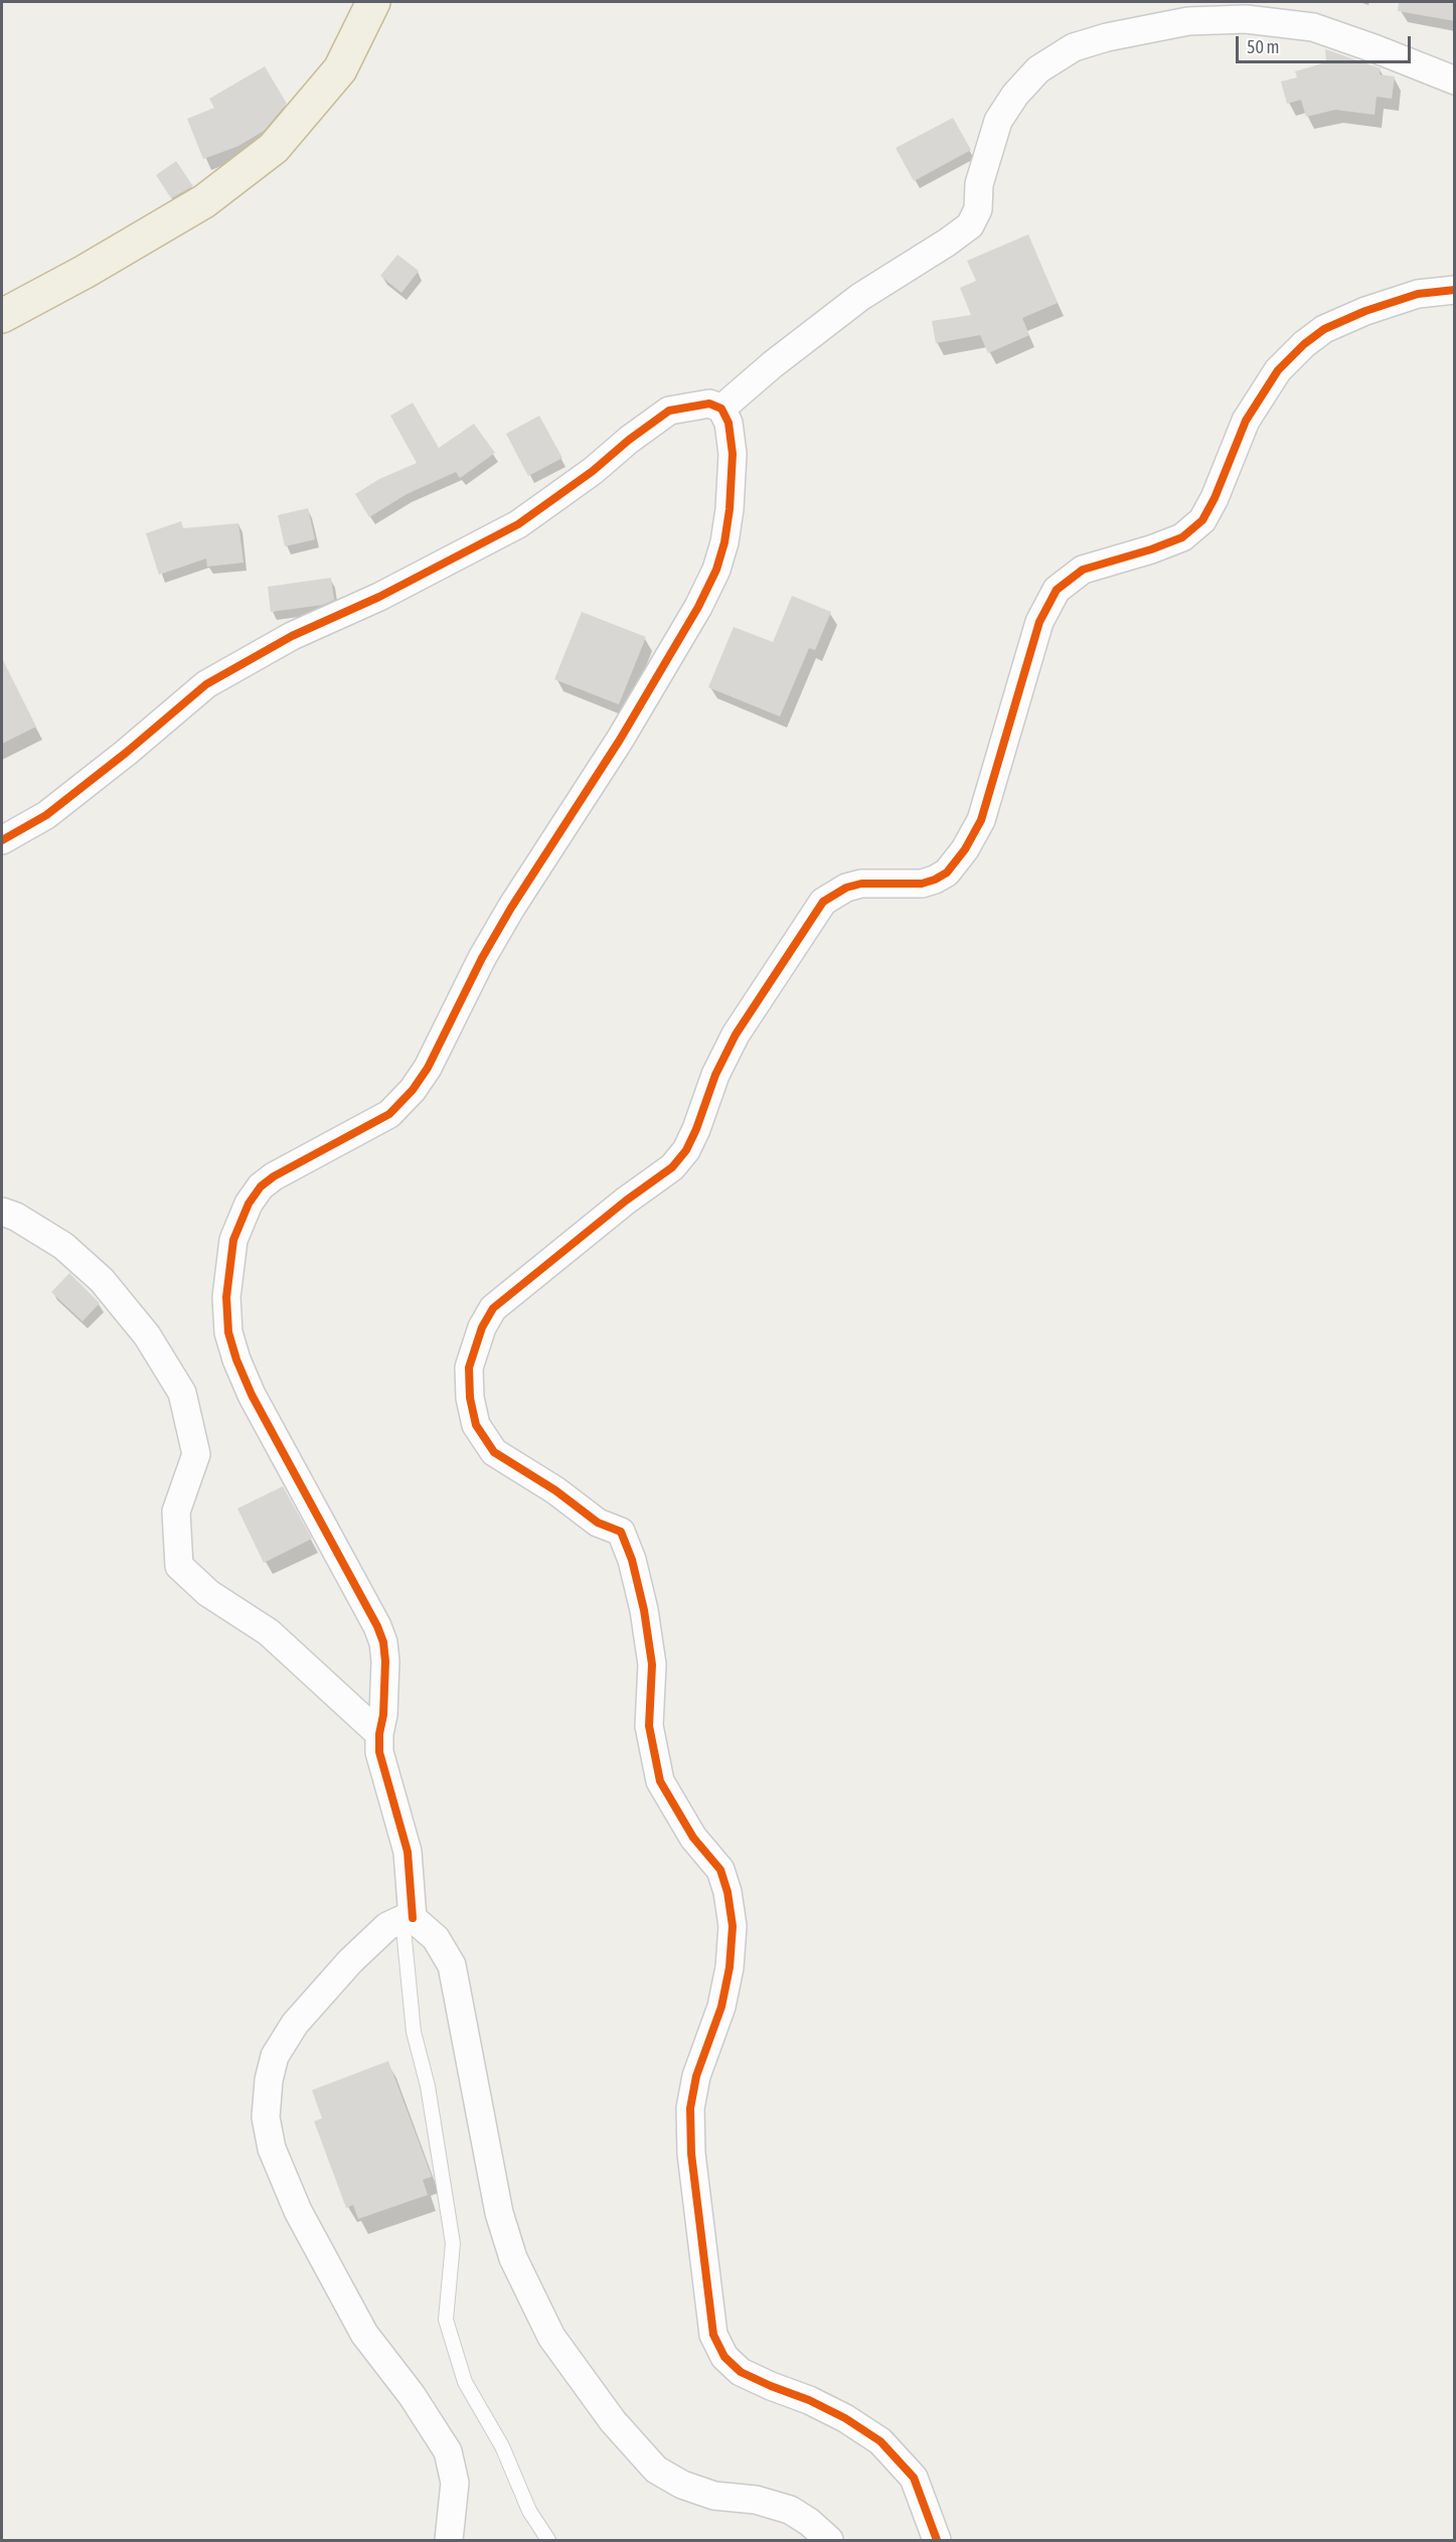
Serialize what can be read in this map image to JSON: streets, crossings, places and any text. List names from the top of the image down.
{
  "scale_bar": "50 m"
}
